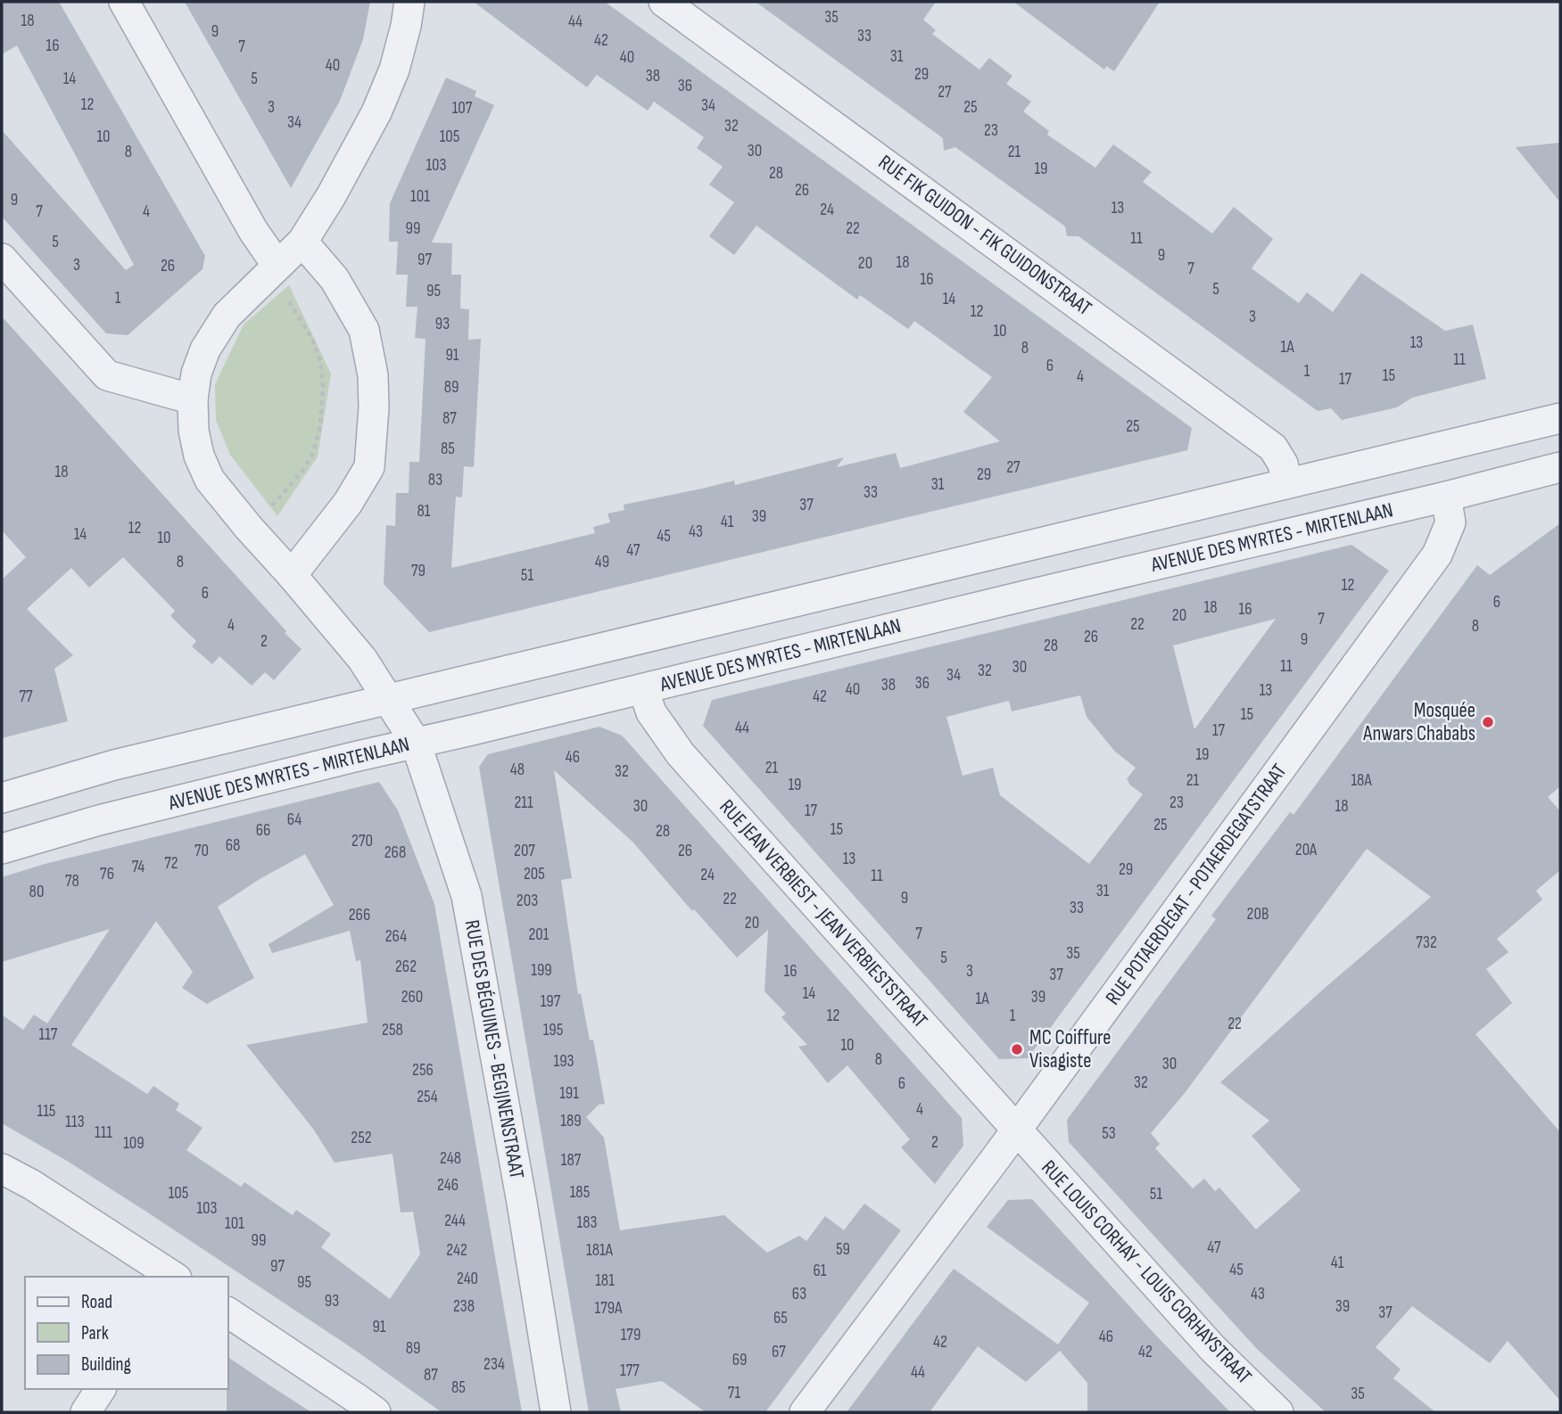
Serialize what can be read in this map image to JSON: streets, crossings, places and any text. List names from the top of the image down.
{
  "streets": {
    "street": [
      "RUE FIK GUIDON - FIK GUIDONSTRAAT",
      "AVENUE DES MYRTES - MIRTENLAAN",
      "RUE POTAERDEGAT - POTAERDEGATSTRAAT",
      "RUE JEAN VERBIEST - JEAN VERBIESTSTRAAT",
      "RUE DES BÉGUINES - BEGIJNENSTRAAT",
      "RUE LOUIS CORHAY - LOUIS CORHAYSTRAAT"
    ]
  },
  "crossings": [
    ["AVENUE DES MYRTES - MIRTENLAAN", "RUE POTAERDEGAT - POTAERDEGATSTRAAT"],
    ["AVENUE DES MYRTES - MIRTENLAAN", "RUE JEAN VERBIEST - JEAN VERBIESTSTRAAT"],
    ["AVENUE DES MYRTES - MIRTENLAAN", "RUE DES BÉGUINES - BEGIJNENSTRAAT"],
    ["RUE POTAERDEGAT - POTAERDEGATSTRAAT", "RUE JEAN VERBIEST - JEAN VERBIESTSTRAAT"],
    ["RUE POTAERDEGAT - POTAERDEGATSTRAAT", "RUE LOUIS CORHAY - LOUIS CORHAYSTRAAT"],
    ["RUE JEAN VERBIEST - JEAN VERBIESTSTRAAT", "RUE LOUIS CORHAY - LOUIS CORHAYSTRAAT"]
  ],
  "places": ["Mosquée Anwars Chababs", "MC Coiffure Visagiste"],
  "house_numbers": [
    "35",
    "18",
    "44",
    "9",
    "33",
    "42",
    "16",
    "7",
    "31",
    "40",
    "40",
    "29",
    "38",
    "14",
    "5",
    "36",
    "27",
    "12",
    "34",
    "3",
    "25",
    "107",
    "34",
    "32",
    "23",
    "10",
    "105",
    "30",
    "8",
    "21",
    "103",
    "19",
    "28",
    "26",
    "101",
    "9",
    "13",
    "24",
    "7",
    "4",
    "99",
    "22",
    "11",
    "5",
    "9",
    "97",
    "18",
    "20",
    "3",
    "26",
    "7",
    "16",
    "5",
    "95",
    "1",
    "14",
    "12",
    "3",
    "93",
    "10",
    "13",
    "1A",
    "8",
    "91",
    "11",
    "6",
    "1",
    "15",
    "4",
    "17",
    "89",
    "87",
    "25",
    "85",
    "27",
    "18",
    "29",
    "83",
    "31",
    "33",
    "37",
    "81",
    "39",
    "41",
    "12",
    "43",
    "14",
    "45",
    "10",
    "47",
    "8",
    "49",
    "79",
    "51",
    "12",
    "6",
    "6",
    "18",
    "16",
    "20",
    "7",
    "22",
    "4",
    "8",
    "26",
    "9",
    "2",
    "28",
    "11",
    "30",
    "32",
    "34",
    "36",
    "38",
    "40",
    "13",
    "77",
    "42",
    "15",
    "44",
    "17",
    "19",
    "46",
    "21",
    "48",
    "32",
    "21",
    "18A",
    "19",
    "211",
    "23",
    "30",
    "18",
    "17",
    "64",
    "25",
    "15",
    "66",
    "28",
    "270",
    "68",
    "20A",
    "70",
    "207",
    "26",
    "268",
    "13",
    "72",
    "74",
    "29",
    "76",
    "205",
    "24",
    "11",
    "78",
    "31",
    "80",
    "9",
    "22",
    "203",
    "33",
    "20B",
    "266",
    "20",
    "7",
    "201",
    "264",
    "732",
    "35",
    "5",
    "262",
    "199",
    "16",
    "3",
    "37",
    "14",
    "260",
    "39",
    "1A",
    "197",
    "12",
    "1",
    "22",
    "258",
    "195",
    "117",
    "10",
    "8",
    "193",
    "30",
    "256",
    "32",
    "6",
    "191",
    "254",
    "4",
    "115",
    "189",
    "113",
    "111",
    "53",
    "252",
    "2",
    "109",
    "248",
    "187",
    "246",
    "185",
    "105",
    "51",
    "103",
    "244",
    "183",
    "101",
    "99",
    "47",
    "59",
    "242",
    "181A",
    "41",
    "97",
    "45",
    "61",
    "240",
    "181",
    "95",
    "63",
    "43",
    "93",
    "238",
    "39",
    "179A",
    "37",
    "65",
    "91",
    "179",
    "46",
    "42",
    "89",
    "67",
    "42",
    "69",
    "234",
    "177",
    "44",
    "87",
    "85",
    "71",
    "35"
  ],
  "legend": ["Road", "Park", "Building"]
}
